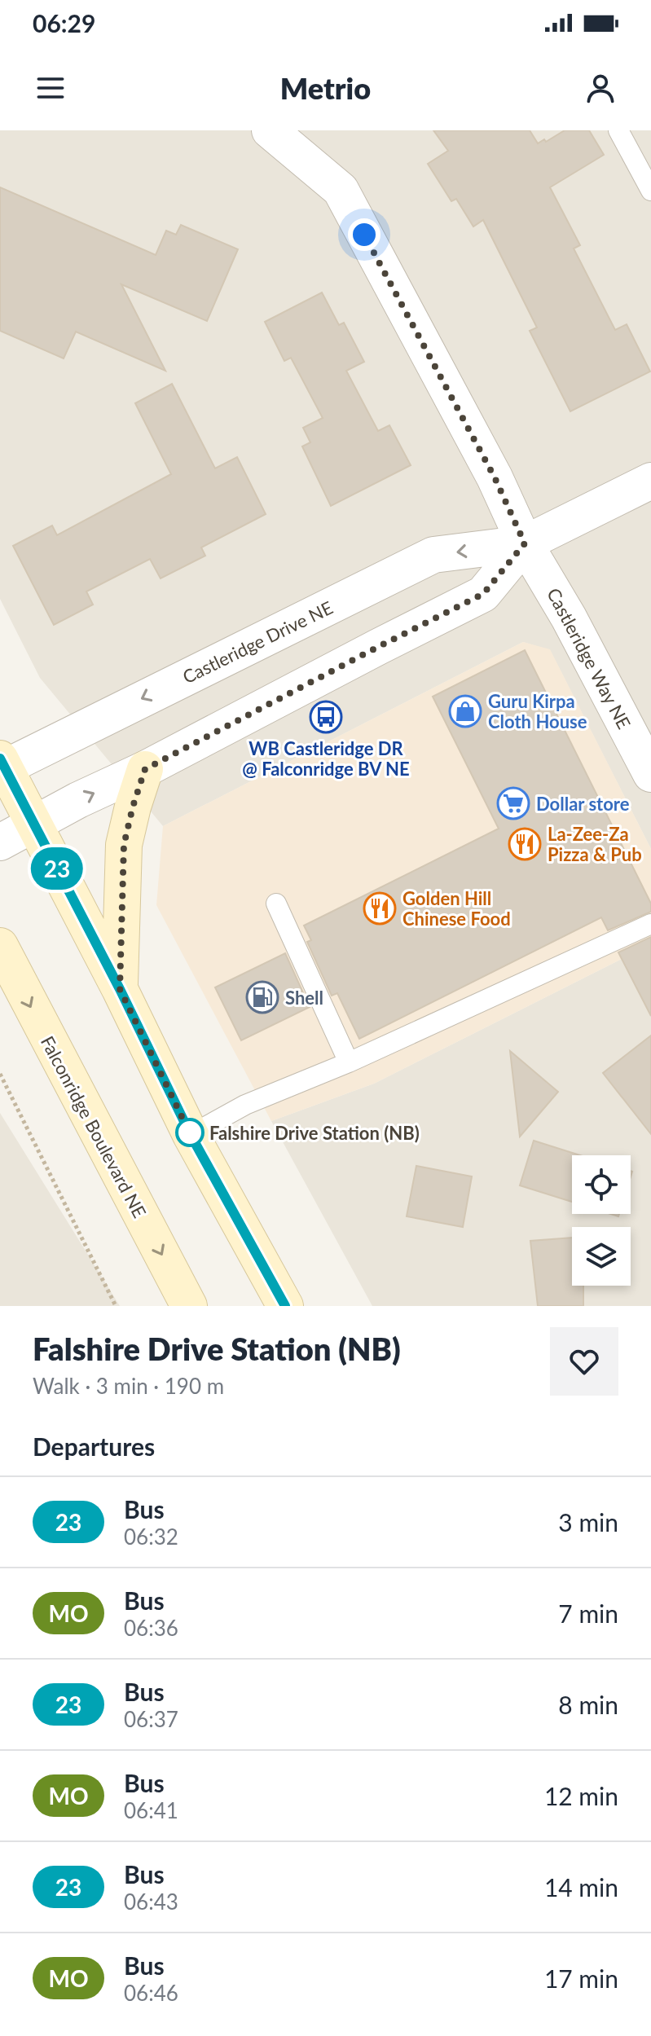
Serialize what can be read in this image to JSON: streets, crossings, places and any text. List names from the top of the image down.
{
  "streets": {
    "main road": ["Falconridge Boulevard NE"],
    "street": ["Castleridge Drive NE", "Castleridge Way NE"]
  },
  "crossings": [
    ["Castleridge Drive NE", "Castleridge Way NE"]
  ],
  "places": {
    "shop": ["Guru Kirpa Cloth House"],
    "bus stop": ["WB Castleridge DR @ Falconridge BV NE"],
    "supermarket": ["Dollar store"],
    "restaurant": ["La-Zee-Za Pizza & Pub", "Golden Hill Chinese Food"],
    "fuel station": ["Shell"],
    "other": ["Falshire Drive Station (NB)"]
  },
  "lines": ["bus line 23"],
  "page": {
    "status": "06:29",
    "header": "Metrio",
    "on_map": "23",
    "heading": [
      ["Falshire Drive Station (NB)", "Walk · 3 min · 190 m"],
      "Departures"
    ],
    "list": [
      {
        "mark": "23",
        "name": "Bus",
        "note": "06:32",
        "value": "3 min"
      },
      {
        "mark": "MO",
        "name": "Bus",
        "note": "06:36",
        "value": "7 min"
      },
      {
        "mark": "23",
        "name": "Bus",
        "note": "06:37",
        "value": "8 min"
      },
      {
        "mark": "MO",
        "name": "Bus",
        "note": "06:41",
        "value": "12 min"
      },
      {
        "mark": "23",
        "name": "Bus",
        "note": "06:43",
        "value": "14 min"
      },
      {
        "mark": "MO",
        "name": "Bus",
        "note": "06:46",
        "value": "17 min"
      }
    ]
  }
}
